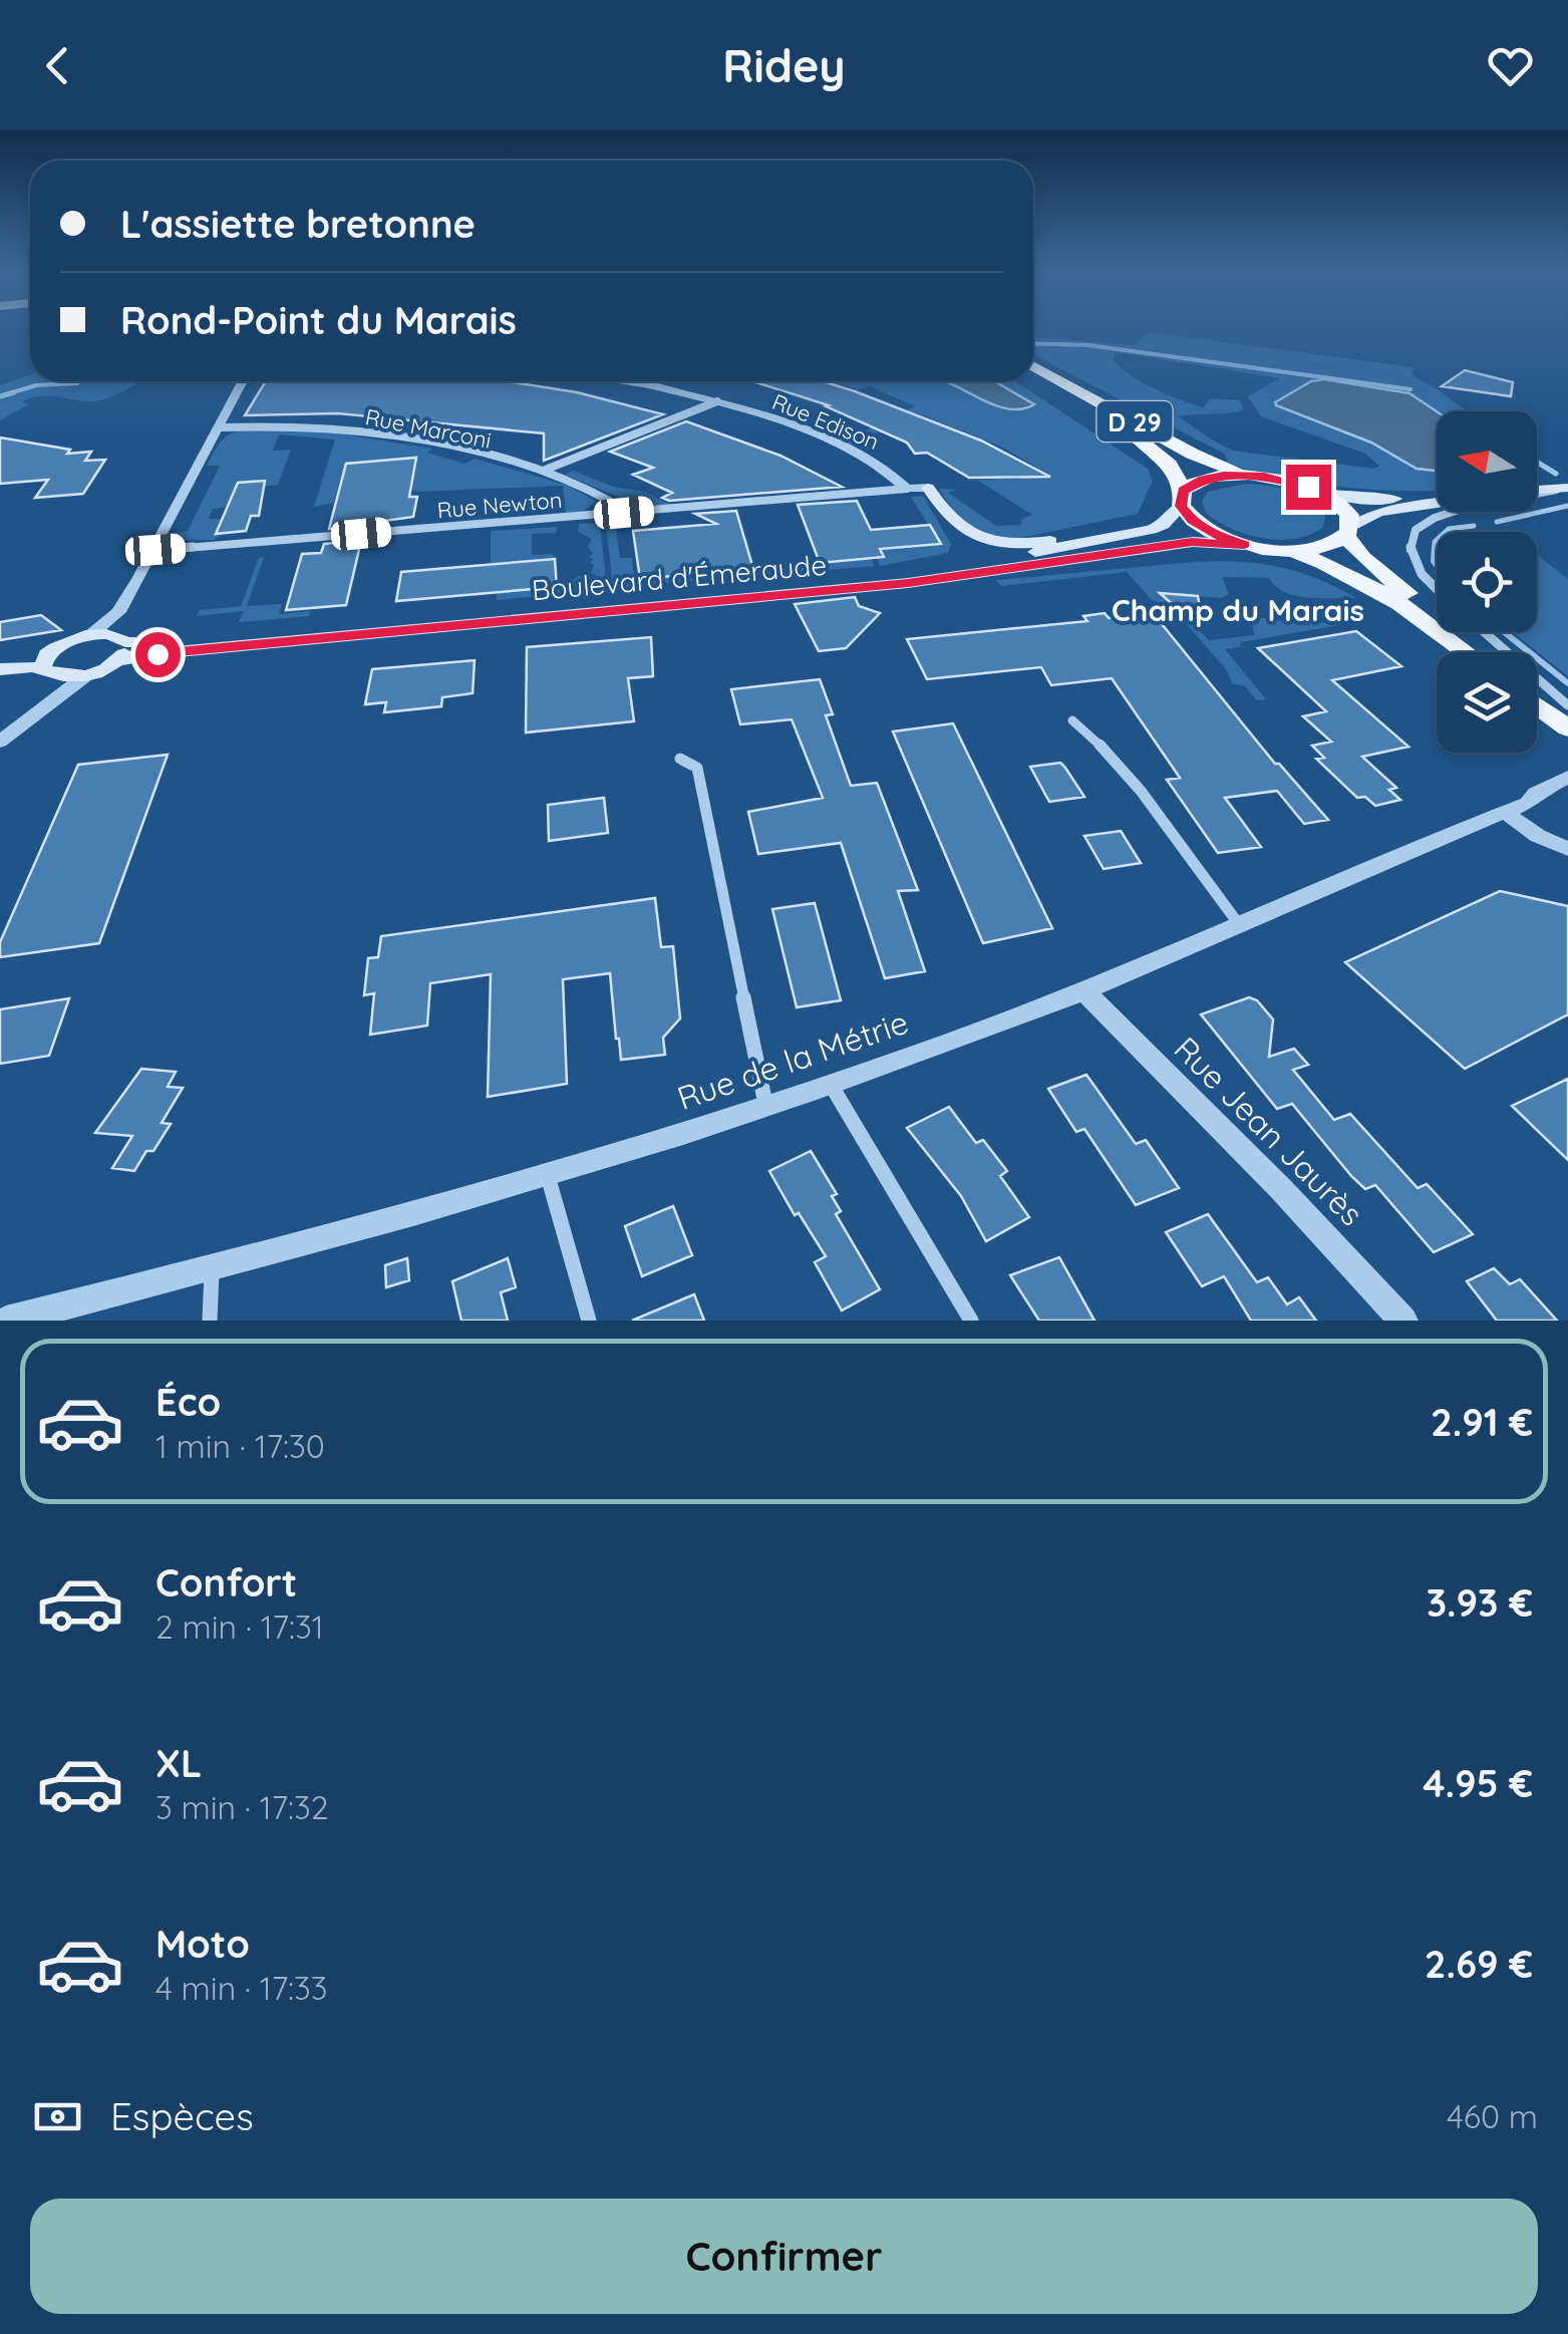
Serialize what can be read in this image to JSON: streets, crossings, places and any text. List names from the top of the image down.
{
  "streets": {
    "main road": ["D 29", "Boulevard d'Émeraude"],
    "street": [
      "Rue Edison",
      "Rue Marconi",
      "Rue Newton",
      "Rue de la Métrie",
      "Rue Jean Jaurès"
    ]
  },
  "crossings": [
    ["Rue Edison", "Rue Newton"],
    ["D 29", "Boulevard d'Émeraude"],
    ["Rue Marconi", "Rue Newton"],
    ["Rue de la Métrie", "Rue Jean Jaurès"]
  ],
  "districts": ["Champ du Marais"],
  "north": "left",
  "page": {
    "header": "Ridey",
    "banner": ["L'assiette bretonne", "Rond-Point du Marais"],
    "list": [
      {
        "name": "Éco",
        "note": "1 min · 17:30",
        "value": "2.91 €"
      },
      {
        "name": "Confort",
        "note": "2 min · 17:31",
        "value": "3.93 €"
      },
      {
        "name": "XL",
        "note": "3 min · 17:32",
        "value": "4.95 €"
      },
      {
        "name": "Moto",
        "note": "4 min · 17:33",
        "value": "2.69 €"
      }
    ],
    "pay": ["Espèces", "460 m"],
    "buttons": "Confirmer"
  }
}
